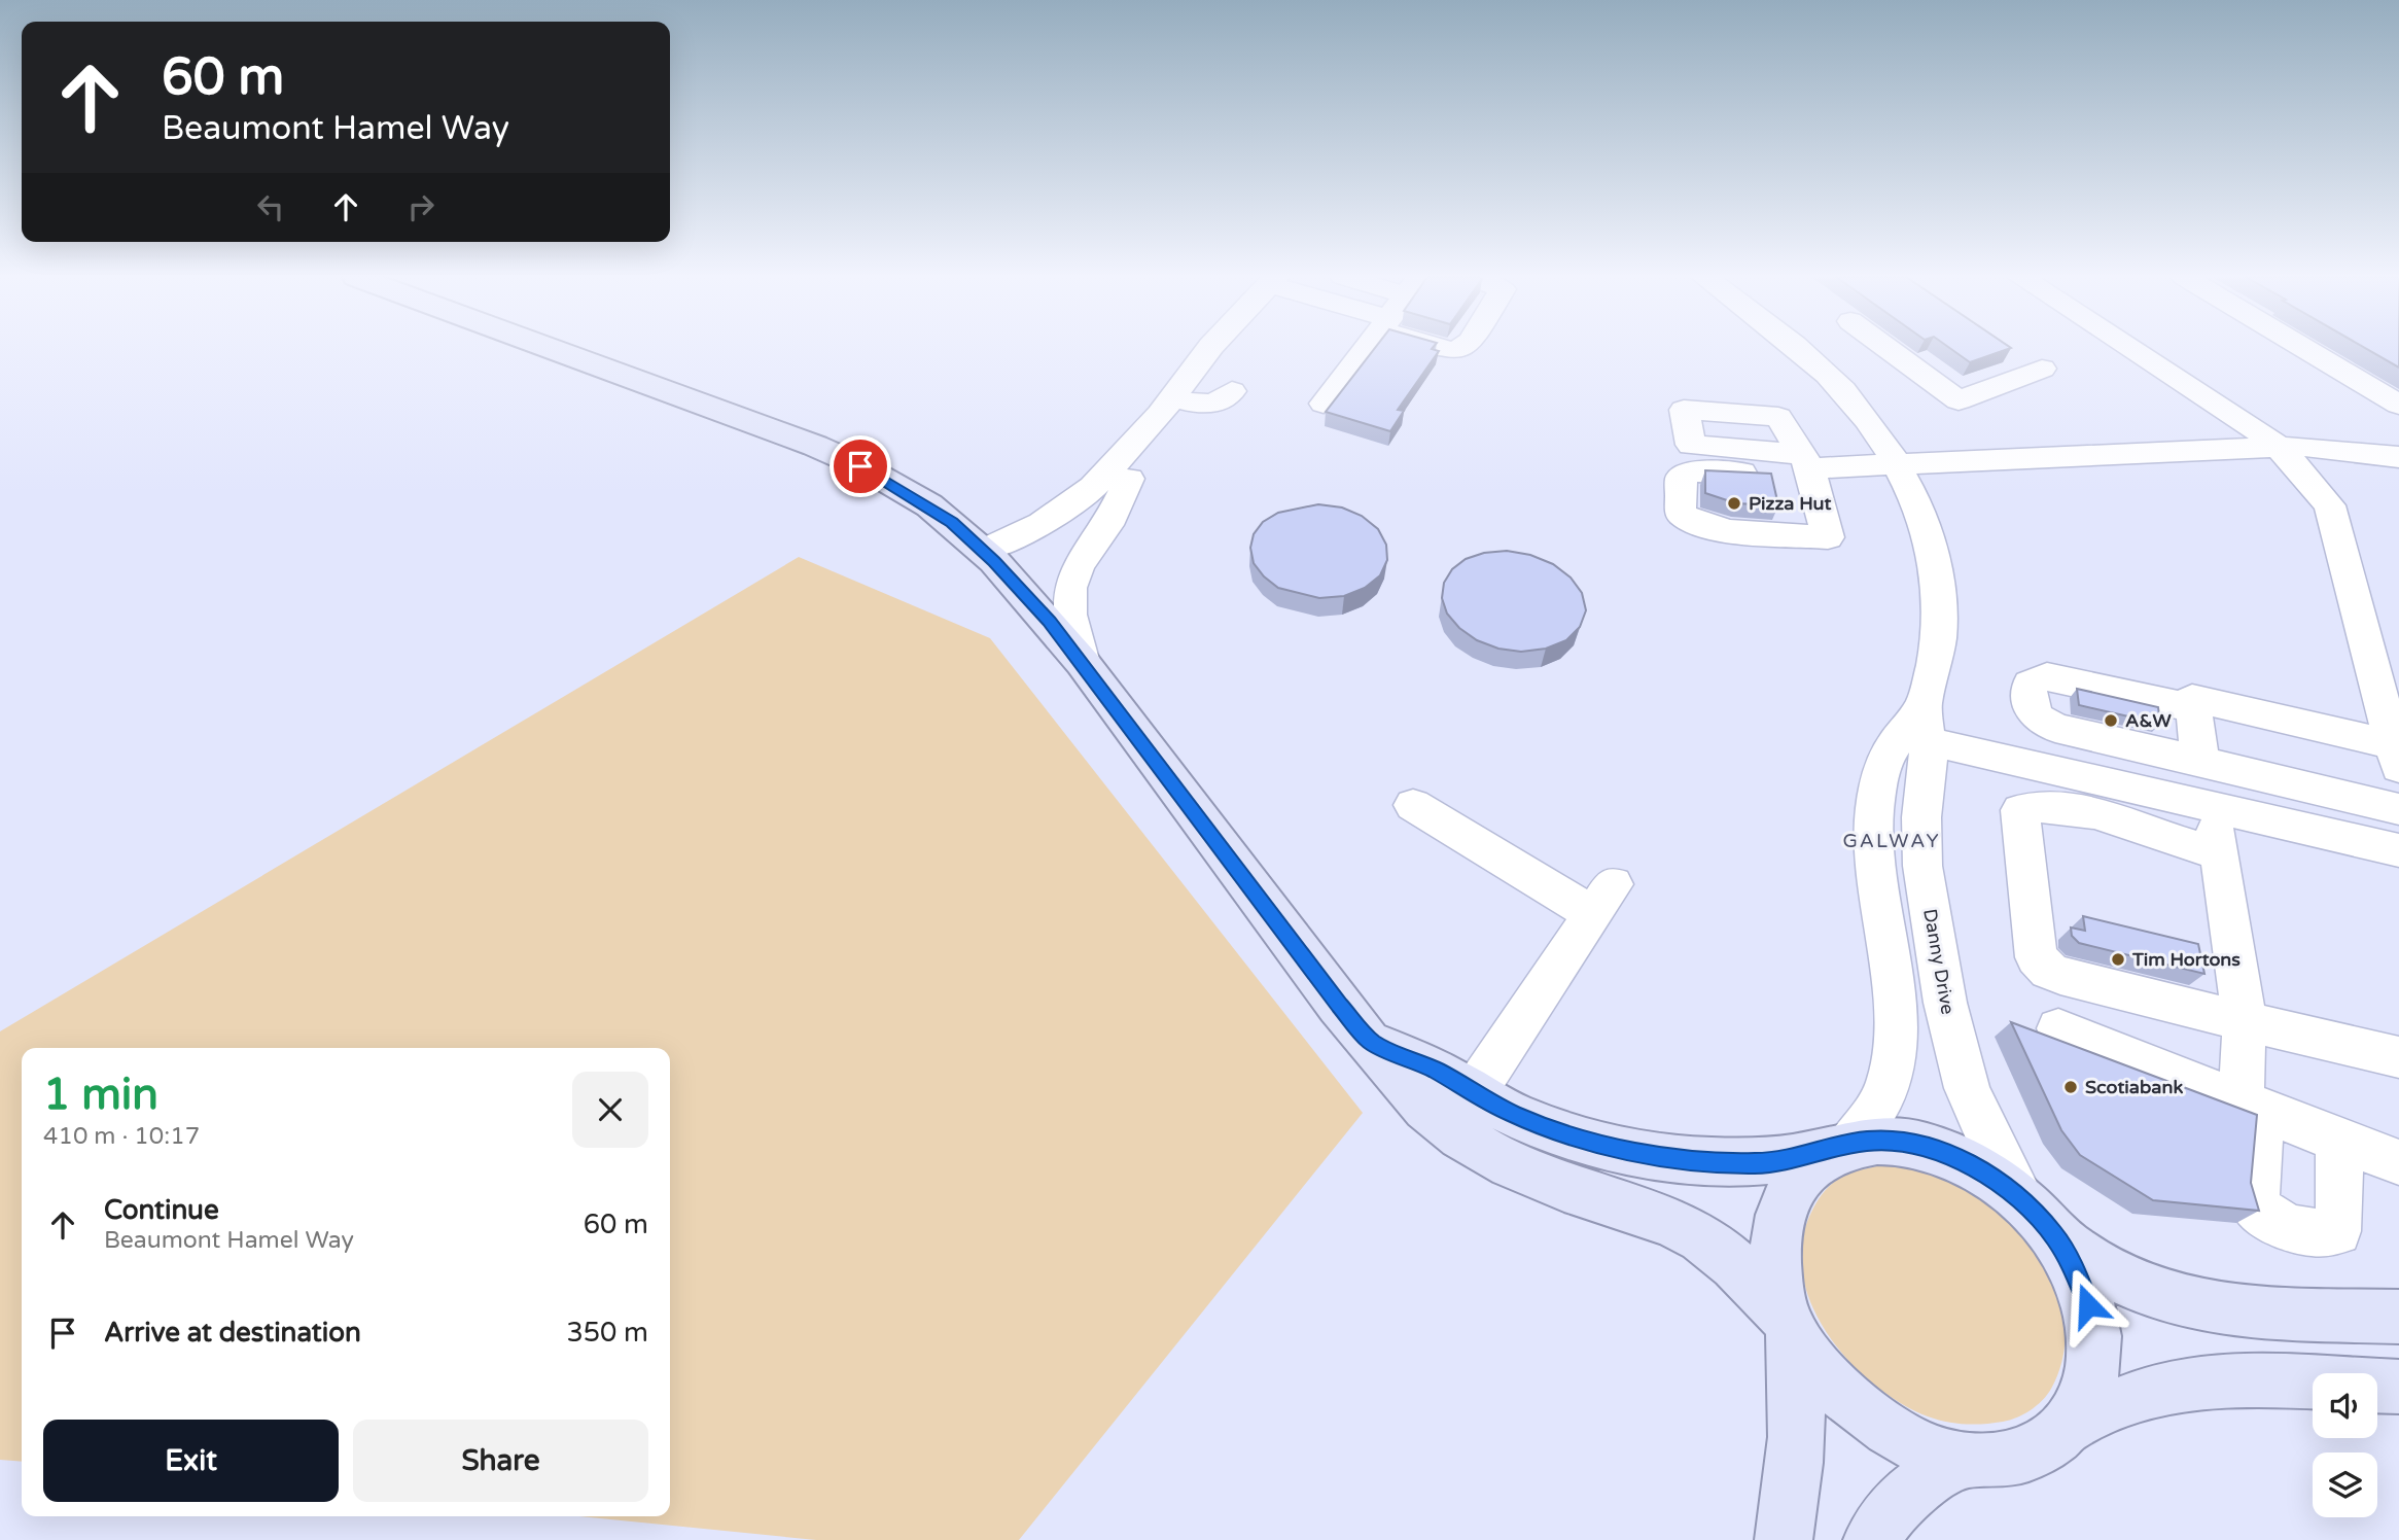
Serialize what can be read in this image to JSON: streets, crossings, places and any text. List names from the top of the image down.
{
  "streets": {
    "street": ["Danny Drive"]
  },
  "districts": ["GALWAY"],
  "places": [
    "Pizza Hut",
    "A&W",
    "Tim Hortons",
    "Scotiabank"
  ],
  "page": {
    "turn": ["60 m", "Beaumont Hamel Way"],
    "heading": ["1 min", "410 m · 10:17"],
    "list": [
      {
        "name": "Continue",
        "note": "Beaumont Hamel Way",
        "value": "60 m"
      },
      {
        "name": "Arrive at destination",
        "value": "350 m"
      }
    ],
    "buttons": ["Exit", "Share"]
  }
}
